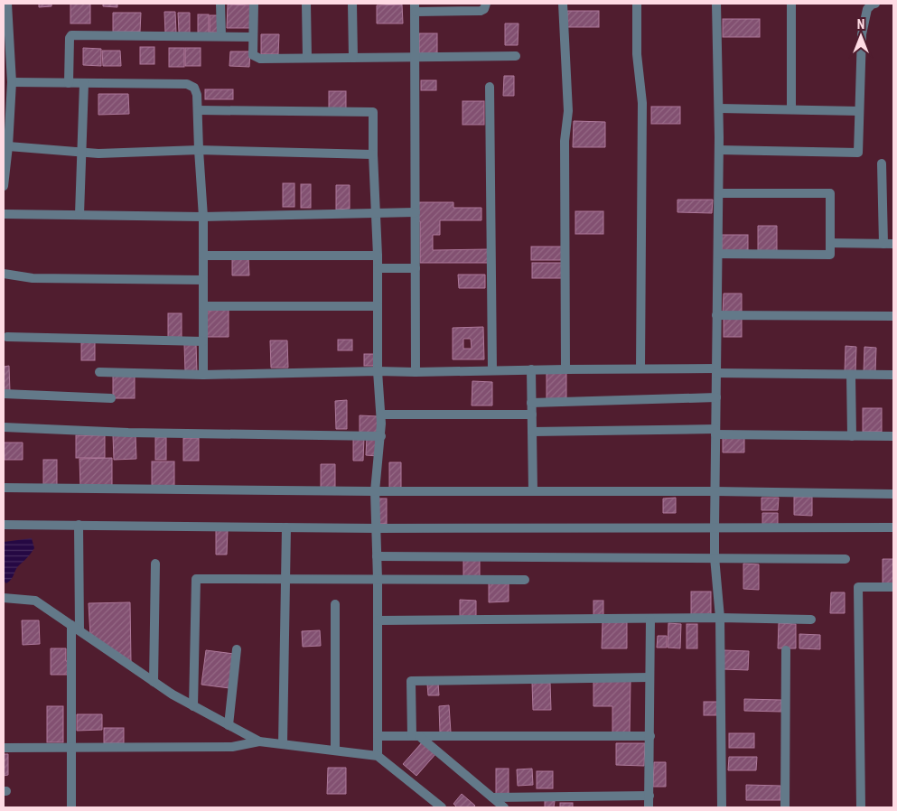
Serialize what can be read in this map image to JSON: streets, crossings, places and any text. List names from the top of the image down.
{
  "north": "top"
}
